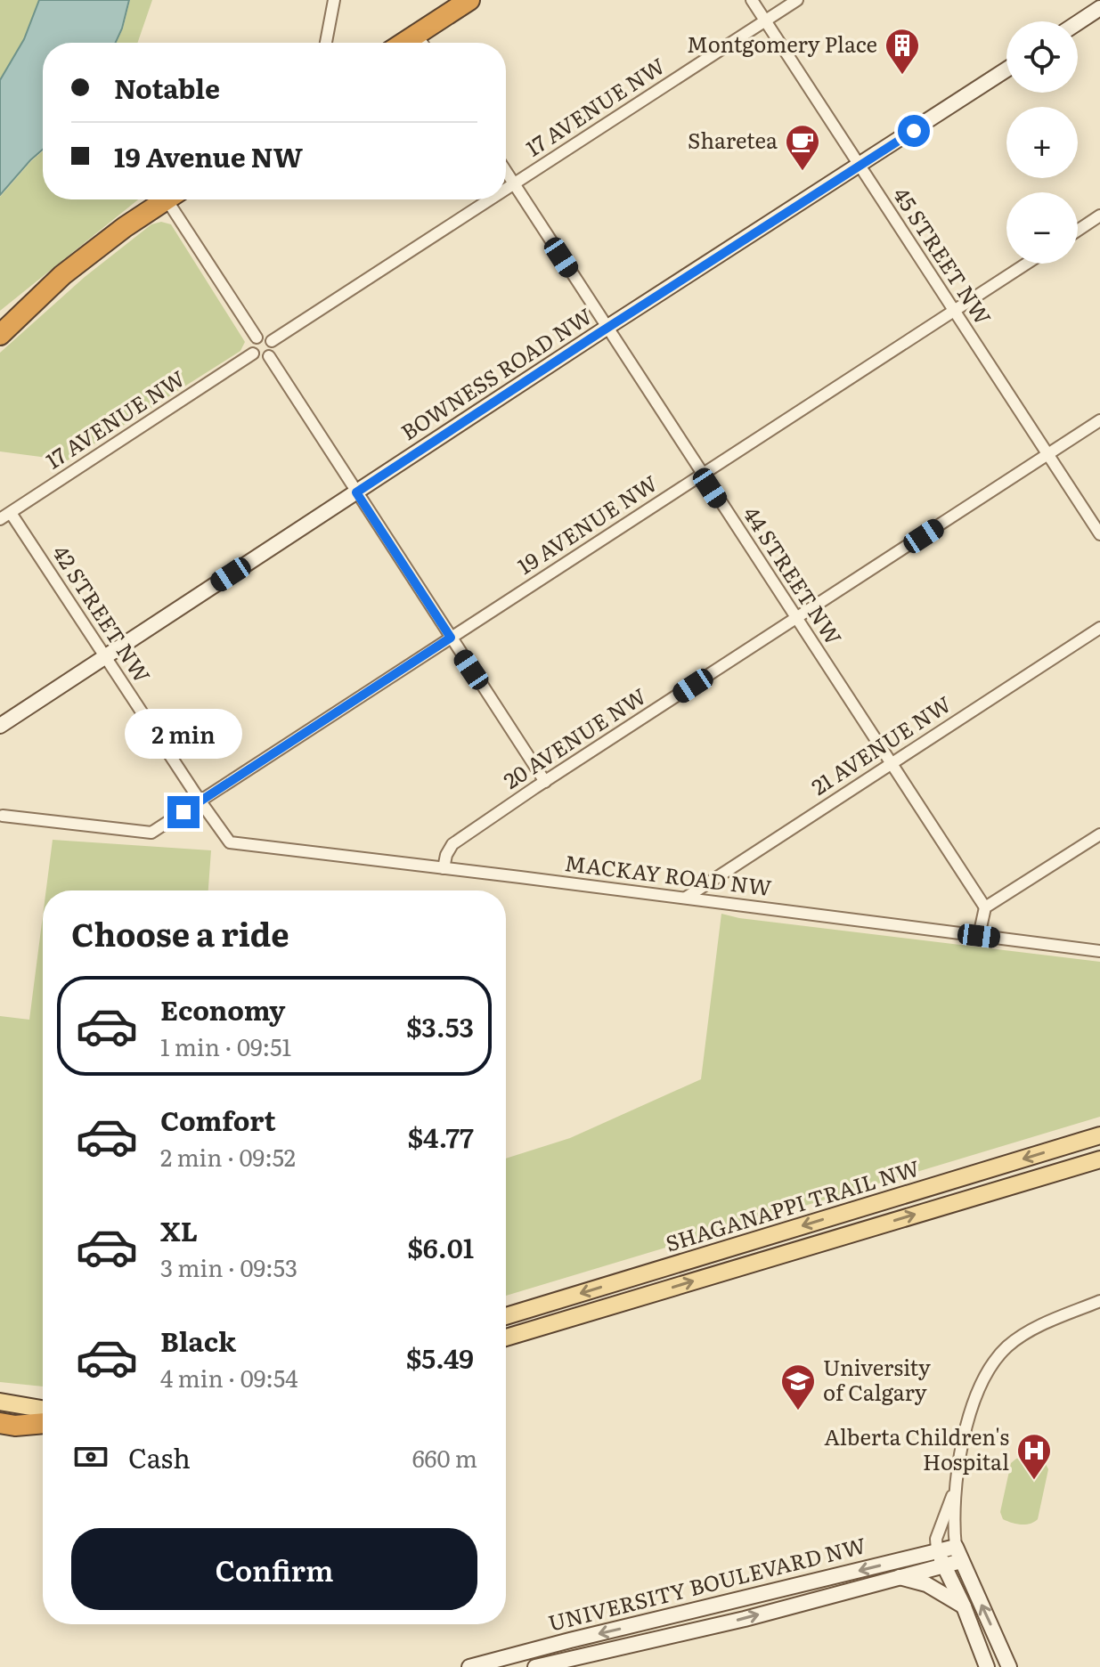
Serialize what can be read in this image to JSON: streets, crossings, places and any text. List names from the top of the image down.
{
  "streets": {
    "main road": ["SHAGANAPPI TRAIL NW"],
    "street": [
      "17 AVENUE NW",
      "45 STREET NW",
      "BOWNESS ROAD NW",
      "19 AVENUE NW",
      "44 STREET NW",
      "42 STREET NW",
      "20 AVENUE NW",
      "21 AVENUE NW",
      "MACKAY ROAD NW",
      "UNIVERSITY BOULEVARD NW"
    ]
  },
  "crossings": [
    ["17 AVENUE NW", "45 STREET NW"],
    ["17 AVENUE NW", "44 STREET NW"],
    ["17 AVENUE NW", "42 STREET NW"],
    ["45 STREET NW", "BOWNESS ROAD NW"],
    ["45 STREET NW", "19 AVENUE NW"],
    ["45 STREET NW", "20 AVENUE NW"],
    ["BOWNESS ROAD NW", "44 STREET NW"],
    ["BOWNESS ROAD NW", "42 STREET NW"],
    ["19 AVENUE NW", "44 STREET NW"],
    ["19 AVENUE NW", "42 STREET NW"],
    ["44 STREET NW", "20 AVENUE NW"],
    ["44 STREET NW", "21 AVENUE NW"],
    ["42 STREET NW", "MACKAY ROAD NW"],
    ["20 AVENUE NW", "MACKAY ROAD NW"],
    ["21 AVENUE NW", "MACKAY ROAD NW"]
  ],
  "places": {
    "building": ["Montgomery Place"],
    "cafe": ["Sharetea"],
    "school or university": ["University of Calgary"],
    "hospital": ["Alberta Children's Hospital"]
  },
  "page": {
    "map_buttons": ["+", "−"],
    "banner": ["Notable", "19 Avenue NW"],
    "bubble": "2 min",
    "heading": "Choose a ride",
    "list": [
      {
        "name": "Economy",
        "note": "1 min · 09:51",
        "value": "$3.53"
      },
      {
        "name": "Comfort",
        "note": "2 min · 09:52",
        "value": "$4.77"
      },
      {
        "name": "XL",
        "note": "3 min · 09:53",
        "value": "$6.01"
      },
      {
        "name": "Black",
        "note": "4 min · 09:54",
        "value": "$5.49"
      }
    ],
    "pay": ["Cash", "660 m"],
    "buttons": "Confirm"
  }
}
